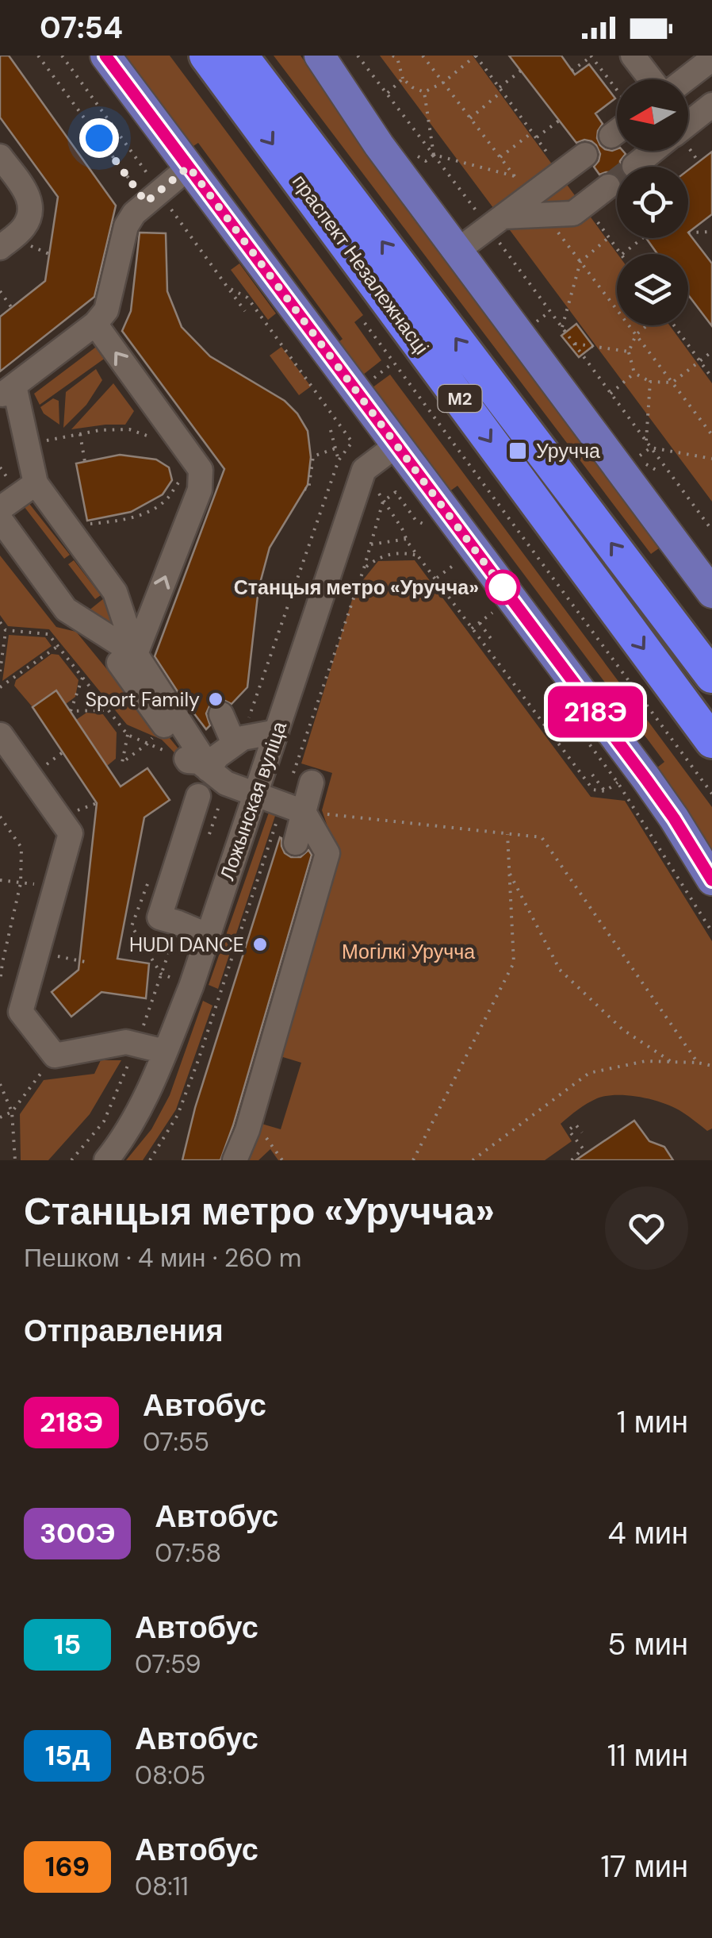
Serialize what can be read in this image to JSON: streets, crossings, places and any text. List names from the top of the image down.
{
  "streets": {
    "highway": ["праспект Незалежнасці", "М2"],
    "street": ["Ложынская вуліца"]
  },
  "parks": ["Могілкі Уручча"],
  "places": {
    "transit": ["Уручча"],
    "other": ["Станцыя метро «Уручча»", "Sport Family", "HUDI DANCE"]
  },
  "lines": ["bus line 218Э"],
  "north": "left",
  "page": {
    "status": "07:54",
    "on_map": "218Э",
    "heading": [
      ["Станцыя метро «Уручча»", "Пешком · 4 мин · 260 m"],
      "Отправления"
    ],
    "list": [
      {
        "mark": "218Э",
        "name": "Автобус",
        "note": "07:55",
        "value": "1 мин"
      },
      {
        "mark": "300Э",
        "name": "Автобус",
        "note": "07:58",
        "value": "4 мин"
      },
      {
        "mark": "15",
        "name": "Автобус",
        "note": "07:59",
        "value": "5 мин"
      },
      {
        "mark": "15д",
        "name": "Автобус",
        "note": "08:05",
        "value": "11 мин"
      },
      {
        "mark": "169",
        "name": "Автобус",
        "note": "08:11",
        "value": "17 мин"
      }
    ]
  }
}
